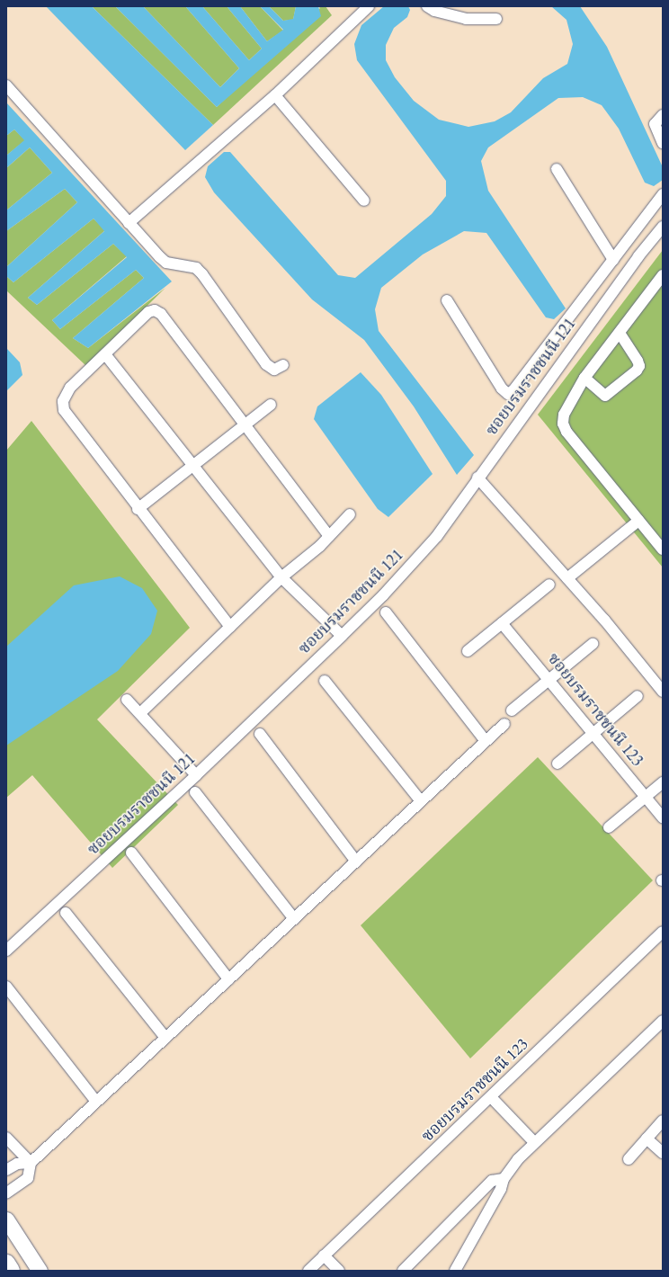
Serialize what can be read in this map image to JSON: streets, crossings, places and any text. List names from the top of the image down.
{
  "streets": {
    "street": ["ซอยบรมราชชนนี 121", "ซอยบรมราชชนนี 123"]
  }
}
